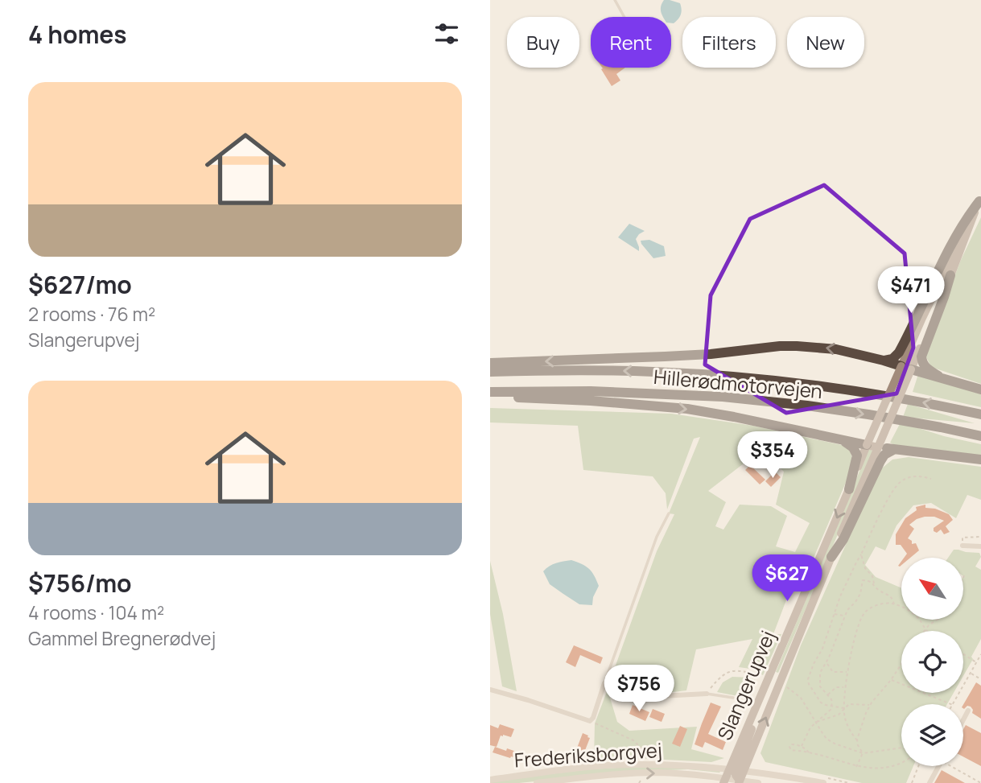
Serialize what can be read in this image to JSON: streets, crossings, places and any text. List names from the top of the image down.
{
  "streets": {
    "highway": ["Hillerødmotorvejen"],
    "main road": ["Slangerupvej"],
    "street": ["Frederiksborgvej"]
  },
  "crossings": [
    ["Slangerupvej", "Frederiksborgvej"]
  ],
  "north": "top left",
  "page": {
    "heading": "4 homes",
    "chip": [
      "Buy",
      "Rent",
      "Filters",
      "New"
    ],
    "list": [
      {
        "name": "$627/mo",
        "note": "2 rooms · 76 m² · Slangerupvej"
      },
      {
        "name": "$756/mo",
        "note": "4 rooms · 104 m² · Gammel Bregnerødvej"
      }
    ],
    "price": [
      "$471",
      "$354",
      "$627",
      "$756"
    ]
  }
}
